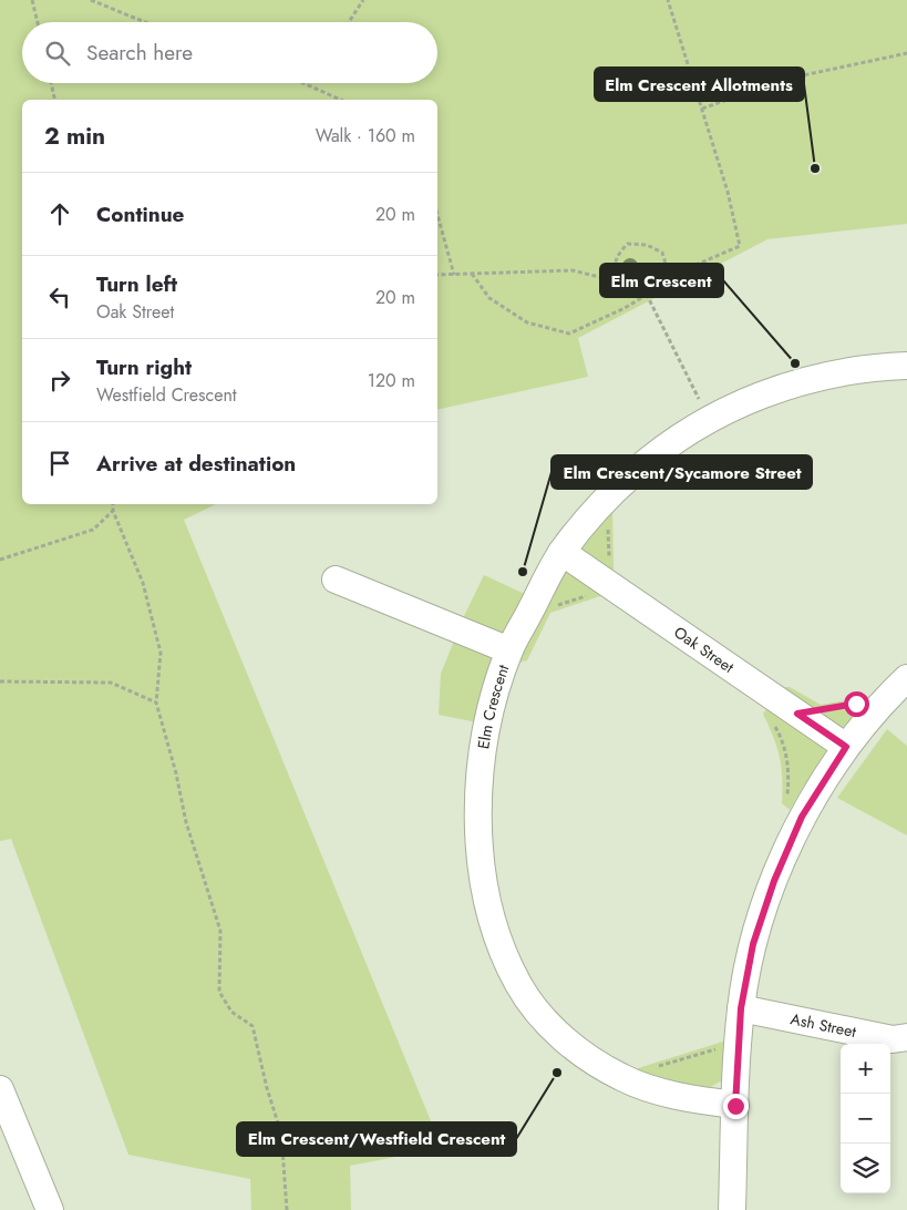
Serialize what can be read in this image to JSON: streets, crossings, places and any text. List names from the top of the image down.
{
  "streets": {
    "street": ["Oak Street", "Elm Crescent", "Ash Street"]
  },
  "crossings": [
    ["Oak Street", "Elm Crescent"]
  ],
  "places": [
    "Elm Crescent Allotments",
    "Elm Crescent",
    "Elm Crescent/Sycamore Street",
    "Elm Crescent/Westfield Crescent"
  ],
  "page": {
    "search": "Search here",
    "heading": ["2 min", "Walk · 160 m"],
    "list": [
      ["Continue", "20 m"],
      ["Turn left", "Oak Street", "20 m"],
      ["Turn right", "Westfield Crescent", "120 m"],
      "Arrive at destination"
    ],
    "map_buttons": ["+", "−"]
  }
}
